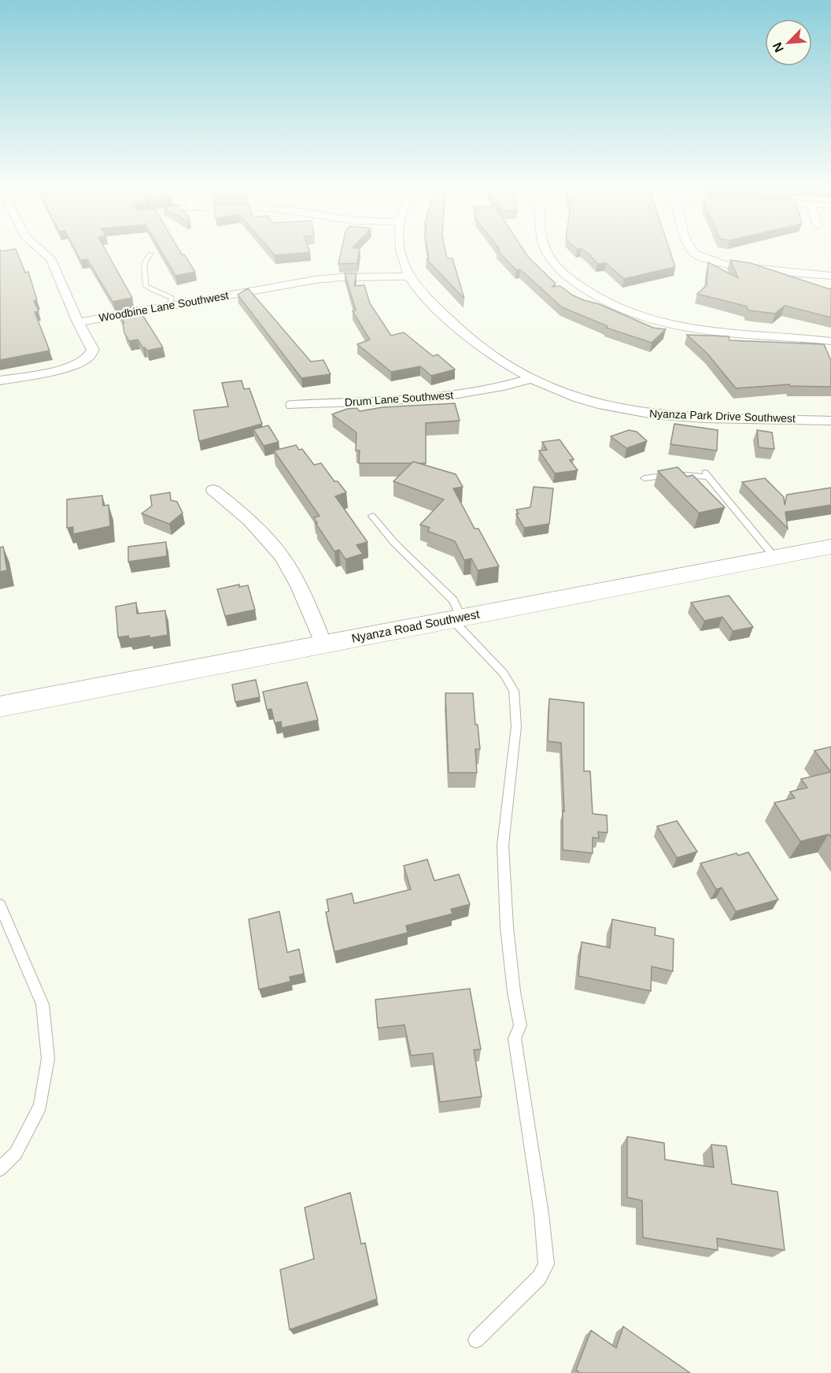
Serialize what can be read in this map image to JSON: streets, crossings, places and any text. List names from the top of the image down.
{
  "streets": {
    "street": [
      "Woodbine Lane Southwest",
      "Drum Lane Southwest",
      "Nyanza Park Drive Southwest",
      "Nyanza Road Southwest"
    ]
  },
  "crossings": [
    ["Woodbine Lane Southwest", "Nyanza Park Drive Southwest"],
    ["Drum Lane Southwest", "Nyanza Park Drive Southwest"]
  ],
  "north": "bottom left"
}
